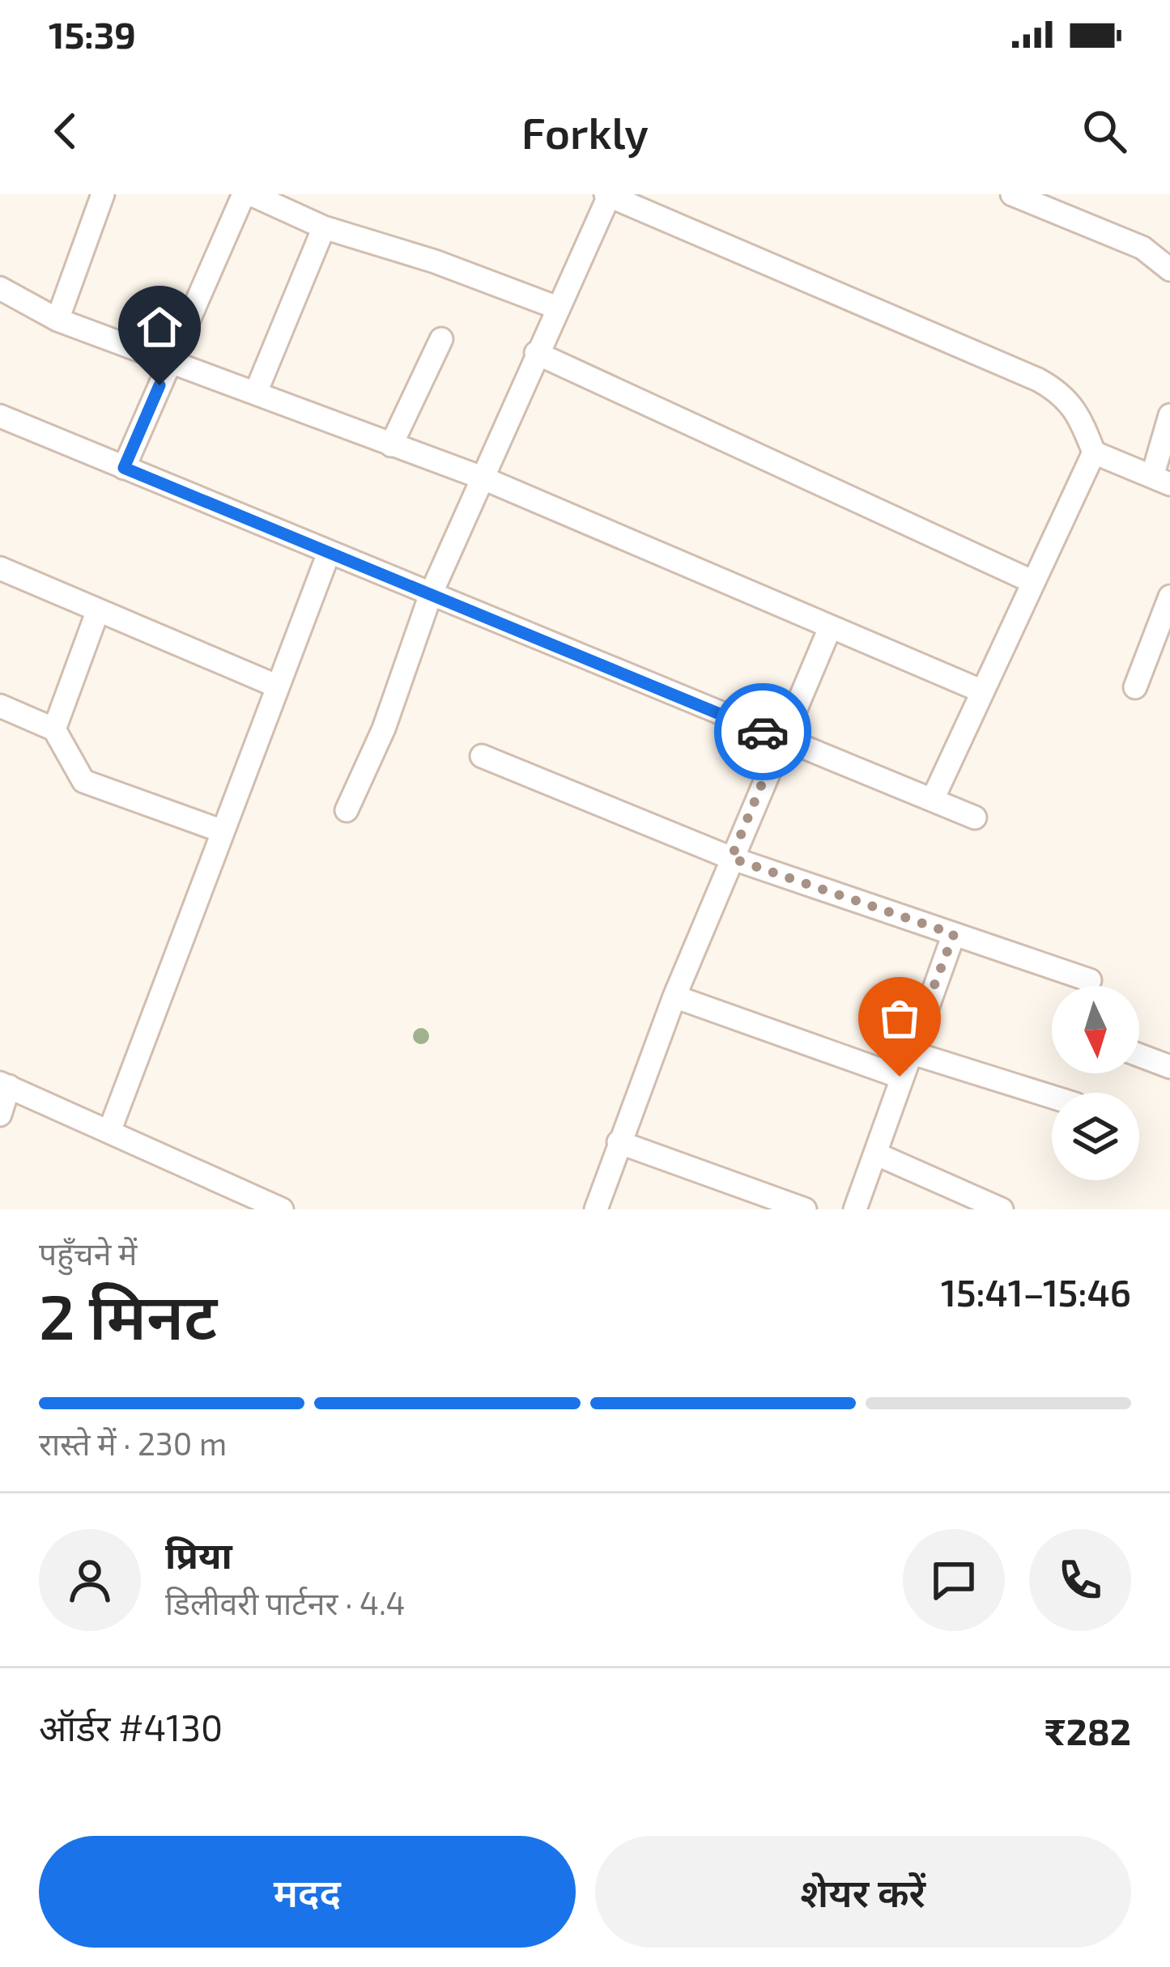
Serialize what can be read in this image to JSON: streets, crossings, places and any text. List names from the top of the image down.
{
  "north": "bottom",
  "page": {
    "status": "15:39",
    "header": "Forkly",
    "heading": ["2 मिनट", "पहुँचने में", "15:41–15:46"],
    "panel": [
      "प्रिया",
      "डिलीवरी पार्टनर · 4.4",
      "ऑर्डर #4130",
      "₹282"
    ],
    "bar": "रास्ते में · 230 m",
    "buttons": ["मदद", "शेयर करें"]
  }
}
